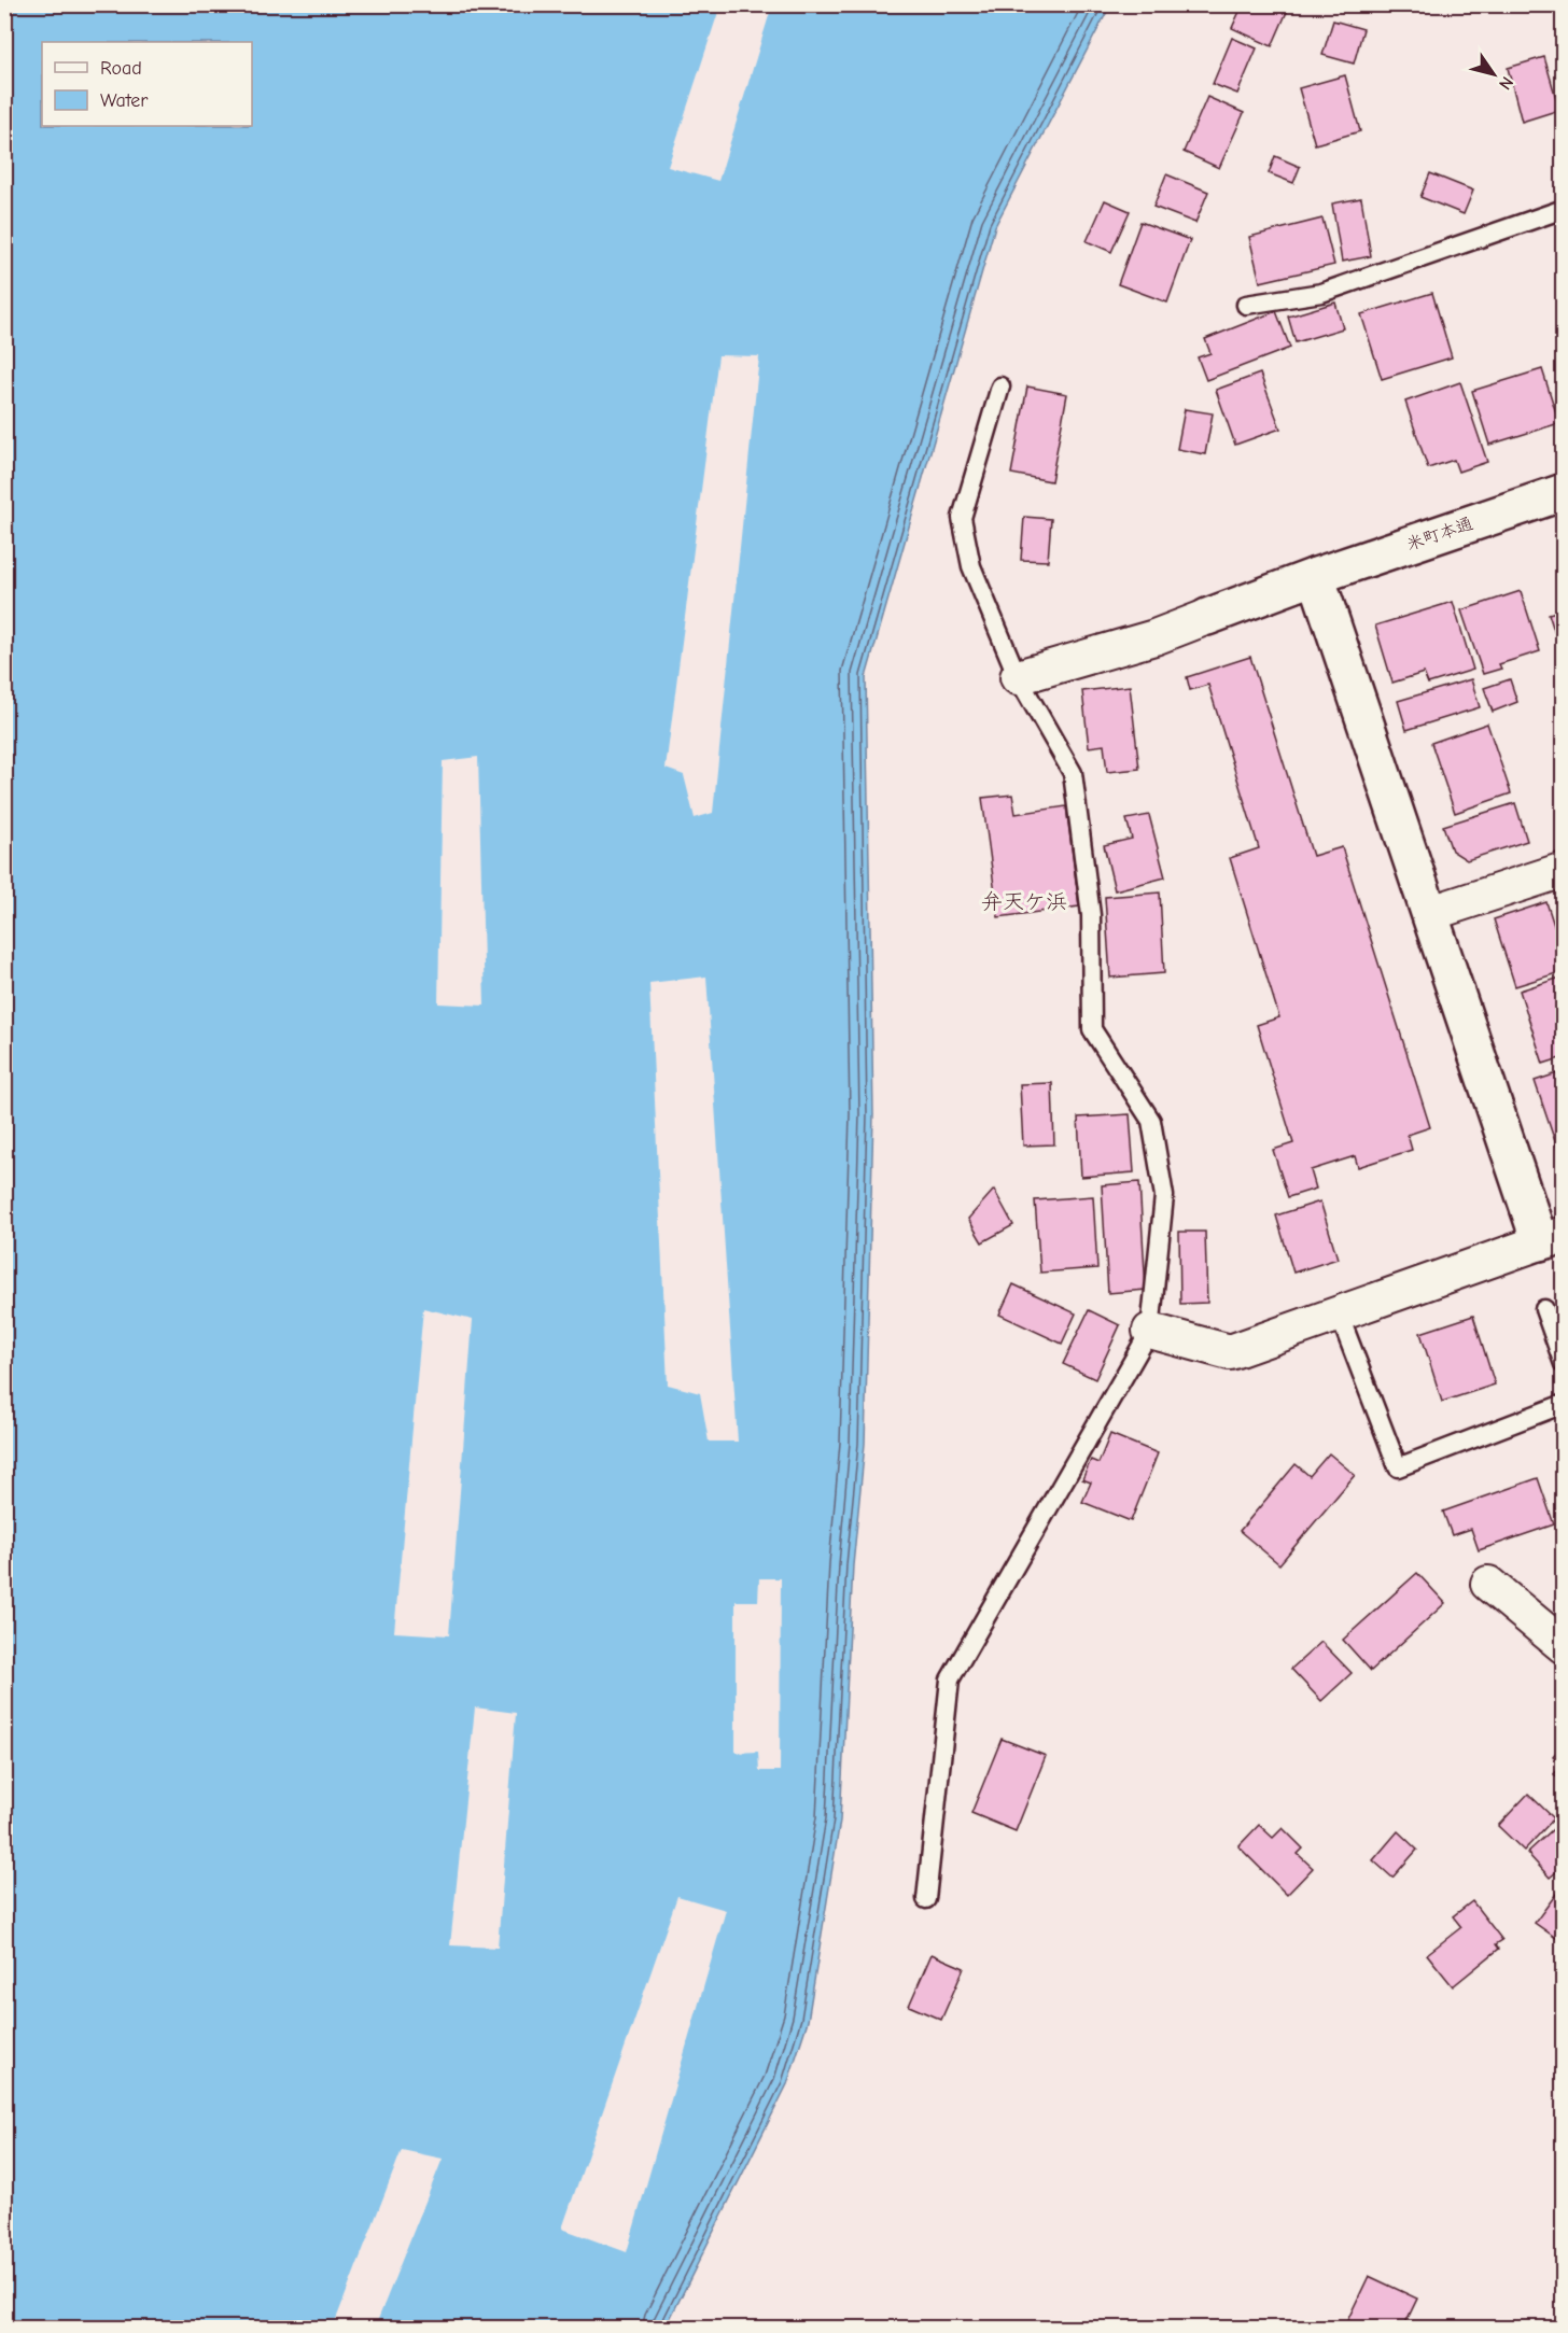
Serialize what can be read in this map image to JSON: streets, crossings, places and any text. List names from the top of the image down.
{
  "streets": {
    "street": ["米町本通"]
  },
  "districts": ["弁天ケ浜"],
  "legend": ["Road", "Water"],
  "north": "bottom right"
}
